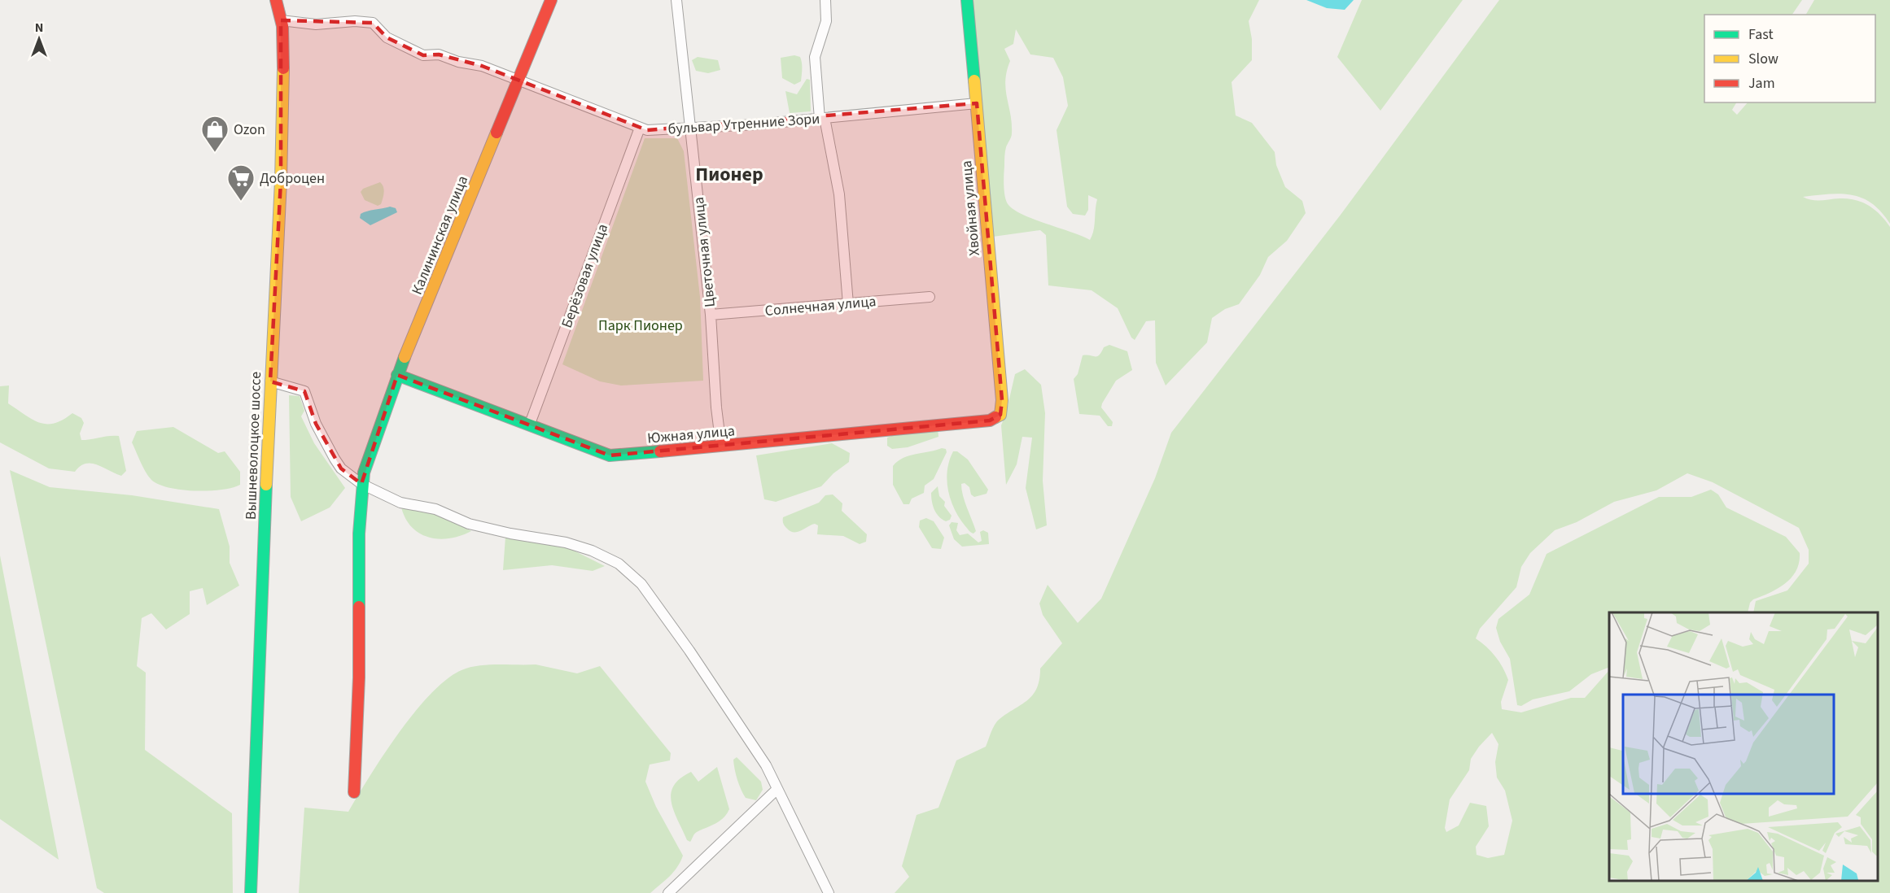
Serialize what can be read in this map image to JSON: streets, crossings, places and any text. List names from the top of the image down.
{
  "streets": {
    "street": [
      "бульвар Утренние Зори",
      "Хвойная улица",
      "Калининская улица",
      "Цветочная улица",
      "Берёзовая улица",
      "Солнечная улица",
      "Южная улица",
      "Вышневолоцкое шоссе"
    ]
  },
  "crossings": [
    ["бульвар Утренние Зори", "Хвойная улица"],
    ["бульвар Утренние Зори", "Калининская улица"],
    ["бульвар Утренние Зори", "Цветочная улица"],
    ["бульвар Утренние Зори", "Берёзовая улица"],
    ["бульвар Утренние Зори", "Вышневолоцкое шоссе"],
    ["Хвойная улица", "Южная улица"],
    ["Калининская улица", "Южная улица"],
    ["Цветочная улица", "Солнечная улица"],
    ["Цветочная улица", "Южная улица"],
    ["Берёзовая улица", "Южная улица"]
  ],
  "districts": ["Пионер"],
  "parks": ["Парк Пионер"],
  "places": {
    "shop": ["Ozon"],
    "supermarket": ["Доброцен"]
  },
  "legend": ["Fast", "Slow", "Jam"],
  "north": "top"
}
